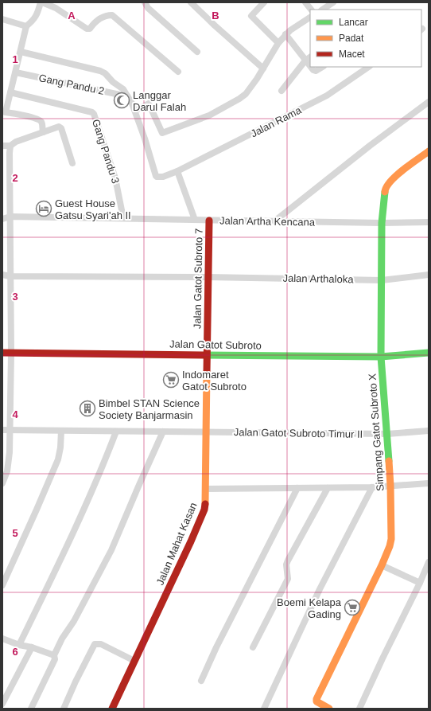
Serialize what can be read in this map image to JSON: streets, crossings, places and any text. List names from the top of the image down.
{
  "streets": {
    "street": [
      "Gang Pandu 2",
      "Jalan Rama",
      "Gang Pandu 3",
      "Jalan Artha Kencana",
      "Jalan Gatot Subroto 7",
      "Jalan Arthaloka",
      "Jalan Gatot Subroto",
      "Simpang Gatot Subroto X",
      "Jalan Gatot Subroto Timur II",
      "Jalan Mahat Kasan"
    ]
  },
  "crossings": [
    ["Gang Pandu 3", "Jalan Artha Kencana"],
    ["Jalan Artha Kencana", "Jalan Gatot Subroto 7"],
    ["Jalan Artha Kencana", "Simpang Gatot Subroto X"],
    ["Jalan Gatot Subroto 7", "Jalan Arthaloka"],
    ["Jalan Gatot Subroto 7", "Jalan Gatot Subroto"],
    ["Jalan Gatot Subroto 7", "Jalan Mahat Kasan"],
    ["Jalan Arthaloka", "Simpang Gatot Subroto X"],
    ["Jalan Gatot Subroto", "Simpang Gatot Subroto X"],
    ["Jalan Gatot Subroto", "Jalan Mahat Kasan"],
    ["Simpang Gatot Subroto X", "Jalan Gatot Subroto Timur II"],
    ["Jalan Gatot Subroto Timur II", "Jalan Mahat Kasan"]
  ],
  "places": {
    "mosque": ["Langgar Darul Falah"],
    "hotel": ["Guest House Gatsu Syari'ah II"],
    "supermarket": ["Indomaret Gatot Subroto", "Boemi Kelapa Gading"],
    "building": ["Bimbel STAN Science Society Banjarmasin"]
  },
  "legend": ["Lancar", "Padat", "Macet"],
  "grid": {
    "columns": ["A", "B"],
    "rows": [
      "1",
      "2",
      "3",
      "4",
      "5",
      "6"
    ]
  }
}
